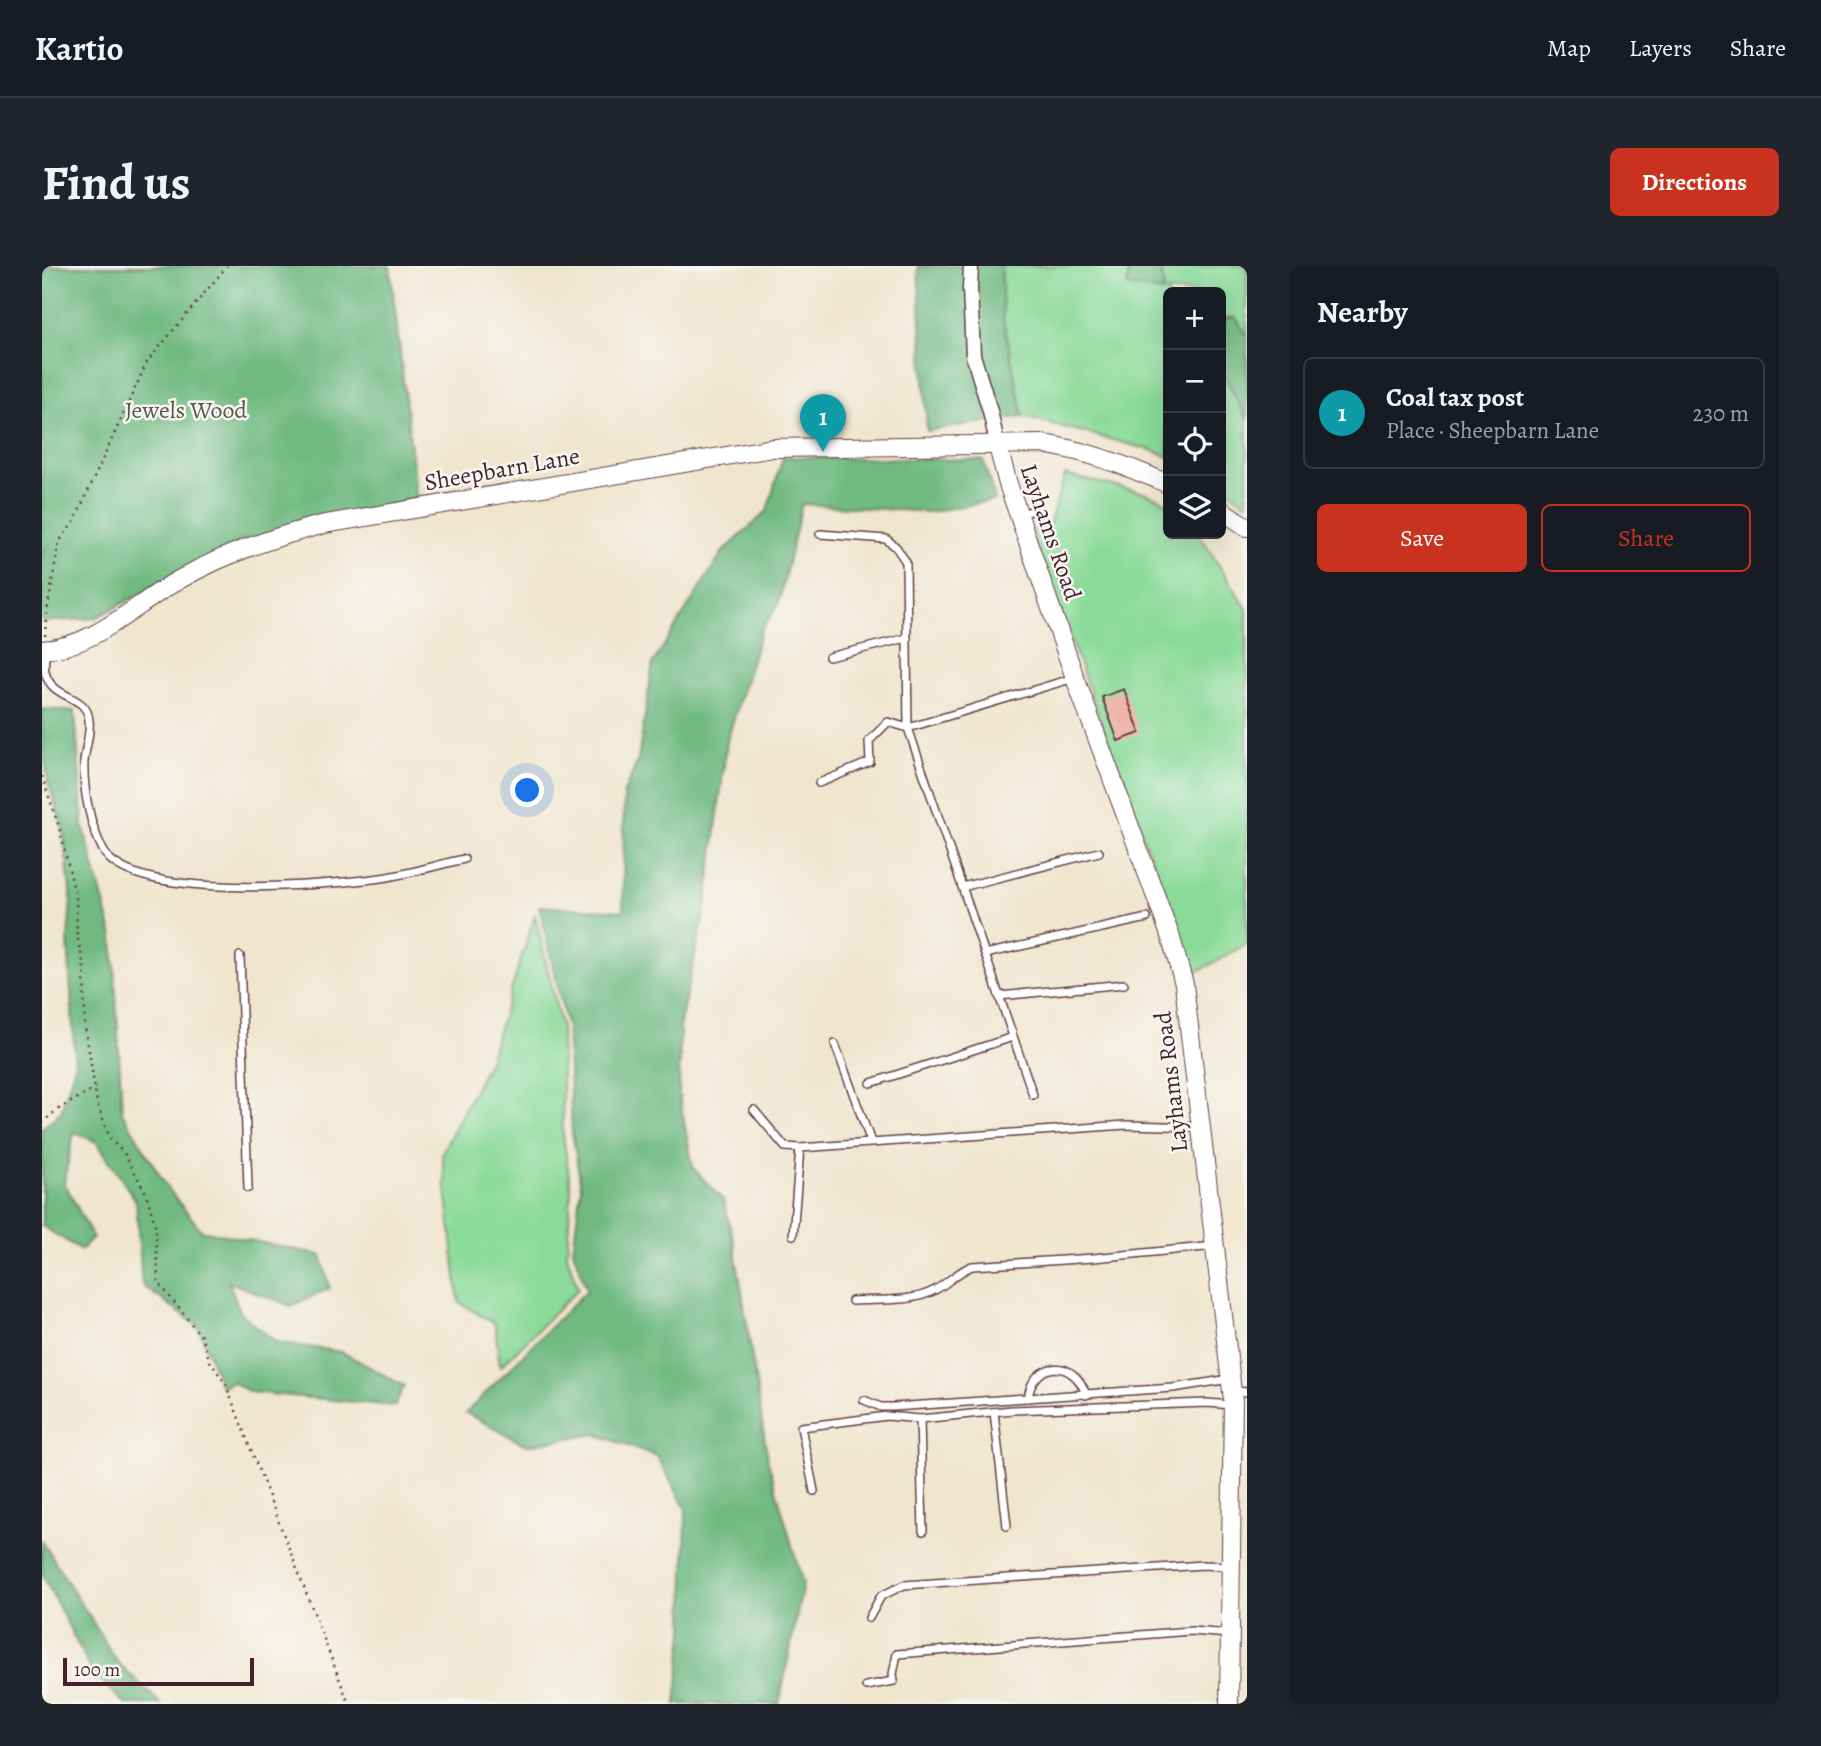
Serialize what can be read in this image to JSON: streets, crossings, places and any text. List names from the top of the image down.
{
  "streets": {
    "street": ["Sheepbarn Lane", "Layhams Road"]
  },
  "crossings": [
    ["Sheepbarn Lane", "Layhams Road"]
  ],
  "parks": ["Jewels Wood"],
  "scale_bar": "100 m",
  "page": {
    "header": "Kartio",
    "nav": ["Map", "Layers", "Share"],
    "buttons": [
      "Directions",
      ["Save", "Share"]
    ],
    "title": "Find us",
    "heading": "Nearby",
    "map_buttons": ["+", "−"],
    "list": [
      {
        "mark": "1",
        "name": "Coal tax post",
        "note": "Place · Sheepbarn Lane",
        "value": "230 m"
      }
    ],
    "pins": "1",
    "scale": "100 m"
  }
}
